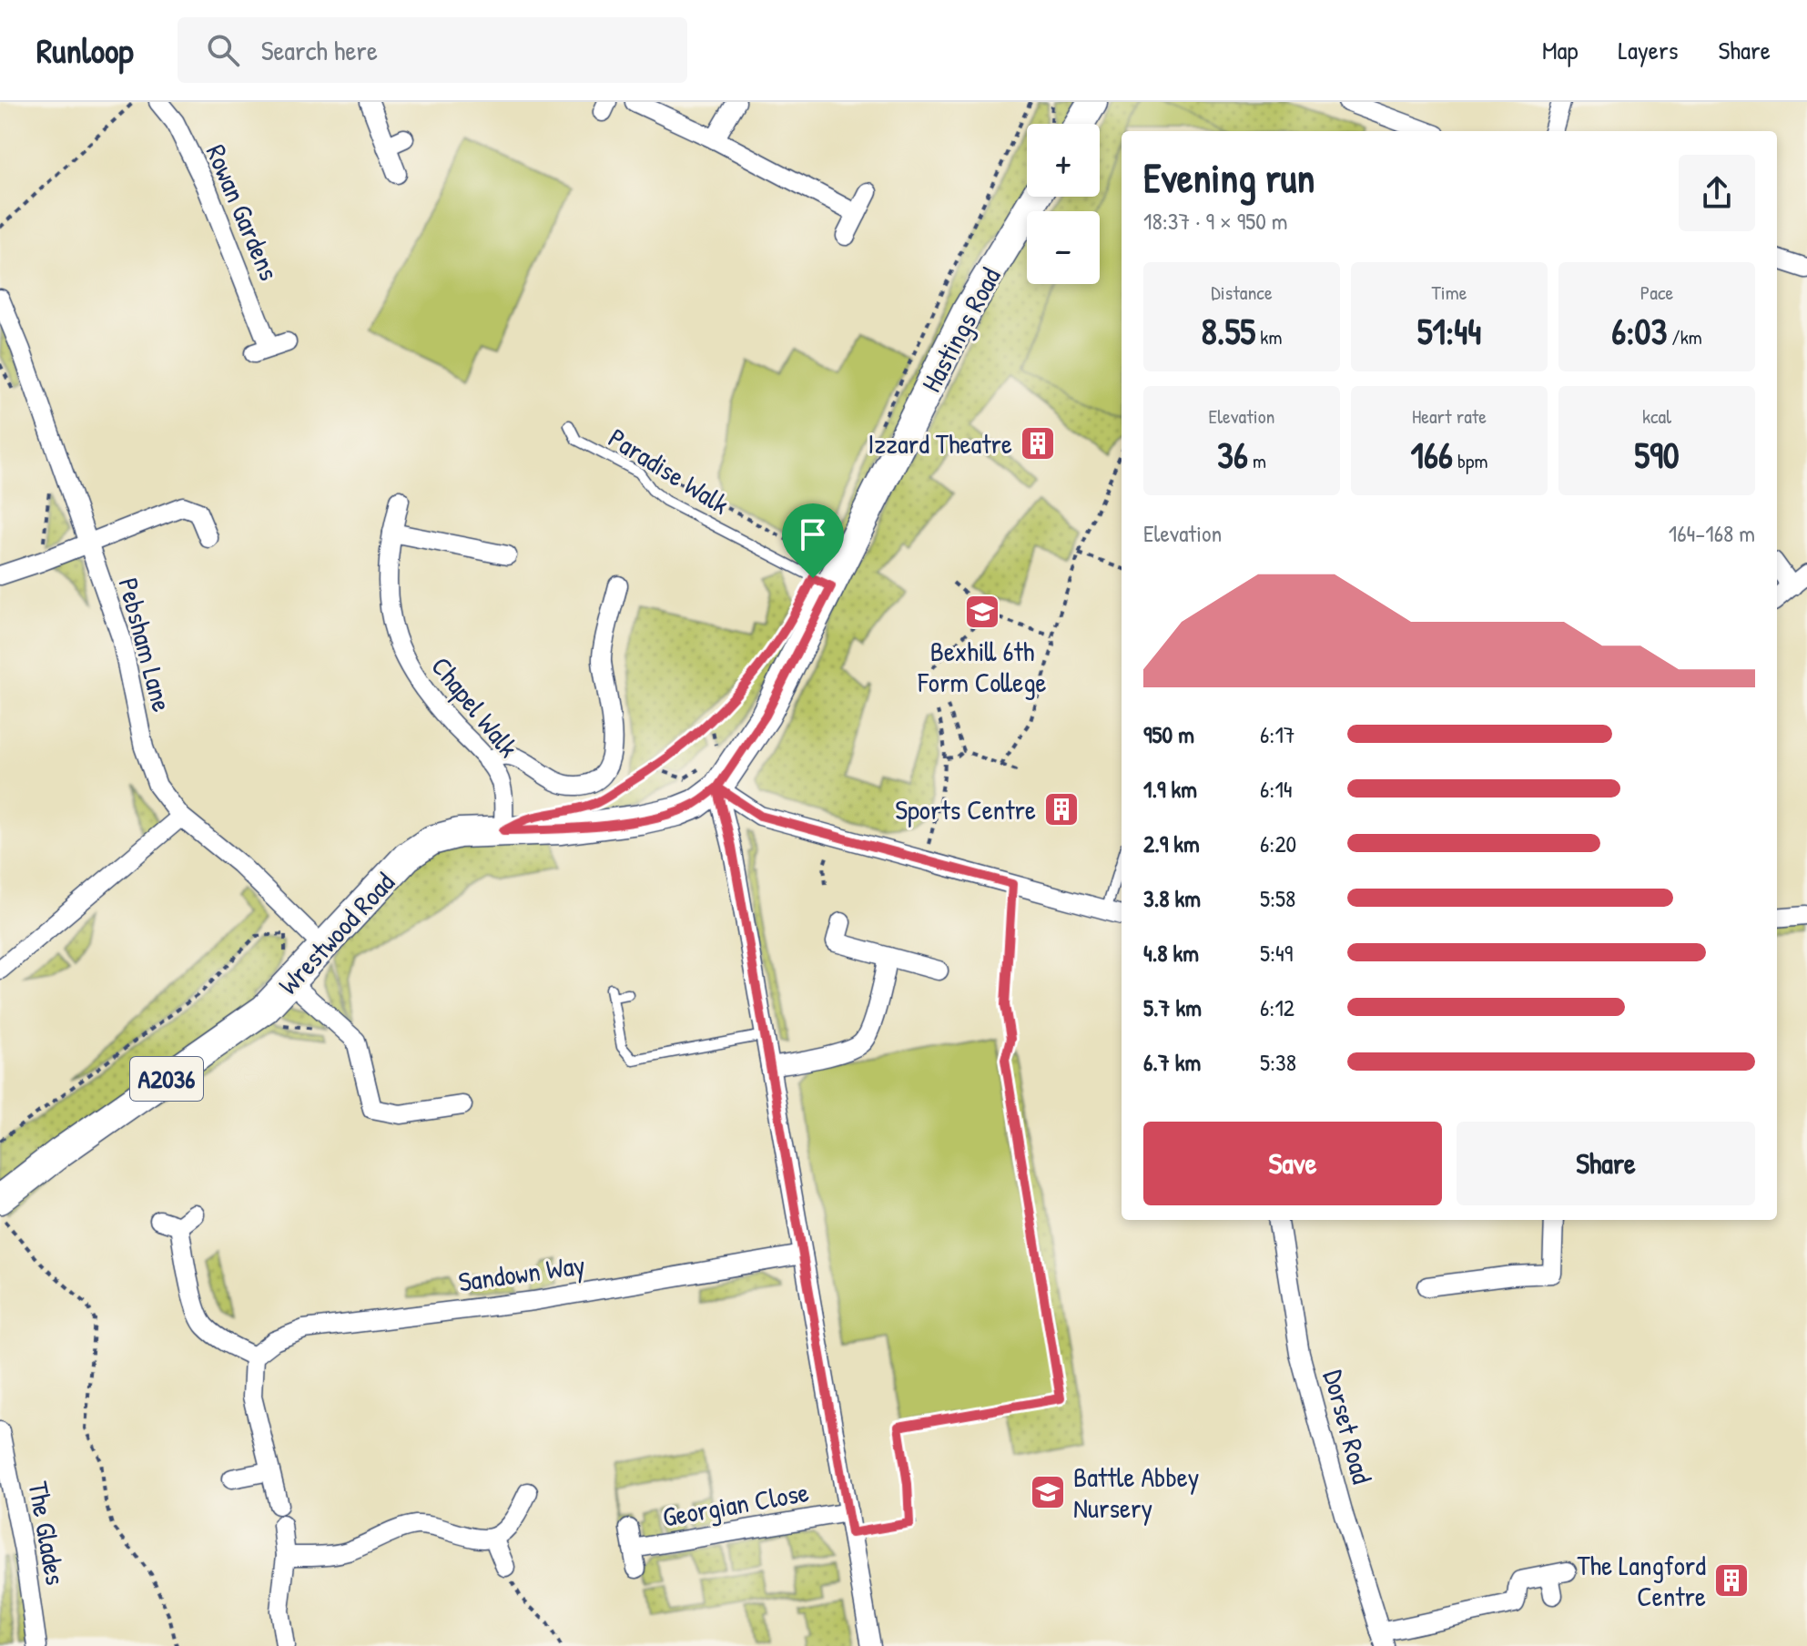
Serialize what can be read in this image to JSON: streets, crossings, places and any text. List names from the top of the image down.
{
  "streets": {
    "main road": ["Hastings Road", "Wrestwood Road", "A2036"],
    "street": [
      "Rowan Gardens",
      "Pebsham Lane",
      "Chapel Walk",
      "Sandown Way",
      "Dorset Road",
      "Georgian Close",
      "The Glades"
    ],
    "lane": ["Paradise Walk"]
  },
  "crossings": [
    ["Hastings Road", "Paradise Walk"],
    ["Hastings Road", "Wrestwood Road"],
    ["Pebsham Lane", "Wrestwood Road"],
    ["Chapel Walk", "Wrestwood Road"]
  ],
  "places": {
    "building": ["Izzard Theatre", "Sports Centre", "The Langford Centre"],
    "school or university": ["Bexhill 6th Form College", "Battle Abbey Nursery"]
  },
  "page": {
    "header": "Runloop",
    "search": "Search here",
    "nav": ["Map", "Layers", "Share"],
    "map_buttons": ["+", "−"],
    "heading": ["Evening run", "18:37 · 9 × 950 m"],
    "stats": [
      ["Distance", "8.55 km"],
      ["Time", "51:44"],
      ["Pace", "6:03 /km"],
      ["Elevation", "36 m"],
      ["Heart rate", "166 bpm"],
      ["kcal", "590"]
    ],
    "chart": ["Elevation", "164–168 m"],
    "list": [
      {
        "name": "950 m",
        "note": "6:17"
      },
      {
        "name": "1.9 km",
        "note": "6:14"
      },
      {
        "name": "2.9 km",
        "note": "6:20"
      },
      {
        "name": "3.8 km",
        "note": "5:58"
      },
      {
        "name": "4.8 km",
        "note": "5:49"
      },
      {
        "name": "5.7 km",
        "note": "6:12"
      },
      {
        "name": "6.7 km",
        "note": "5:38"
      }
    ],
    "buttons": ["Save", "Share"]
  }
}
